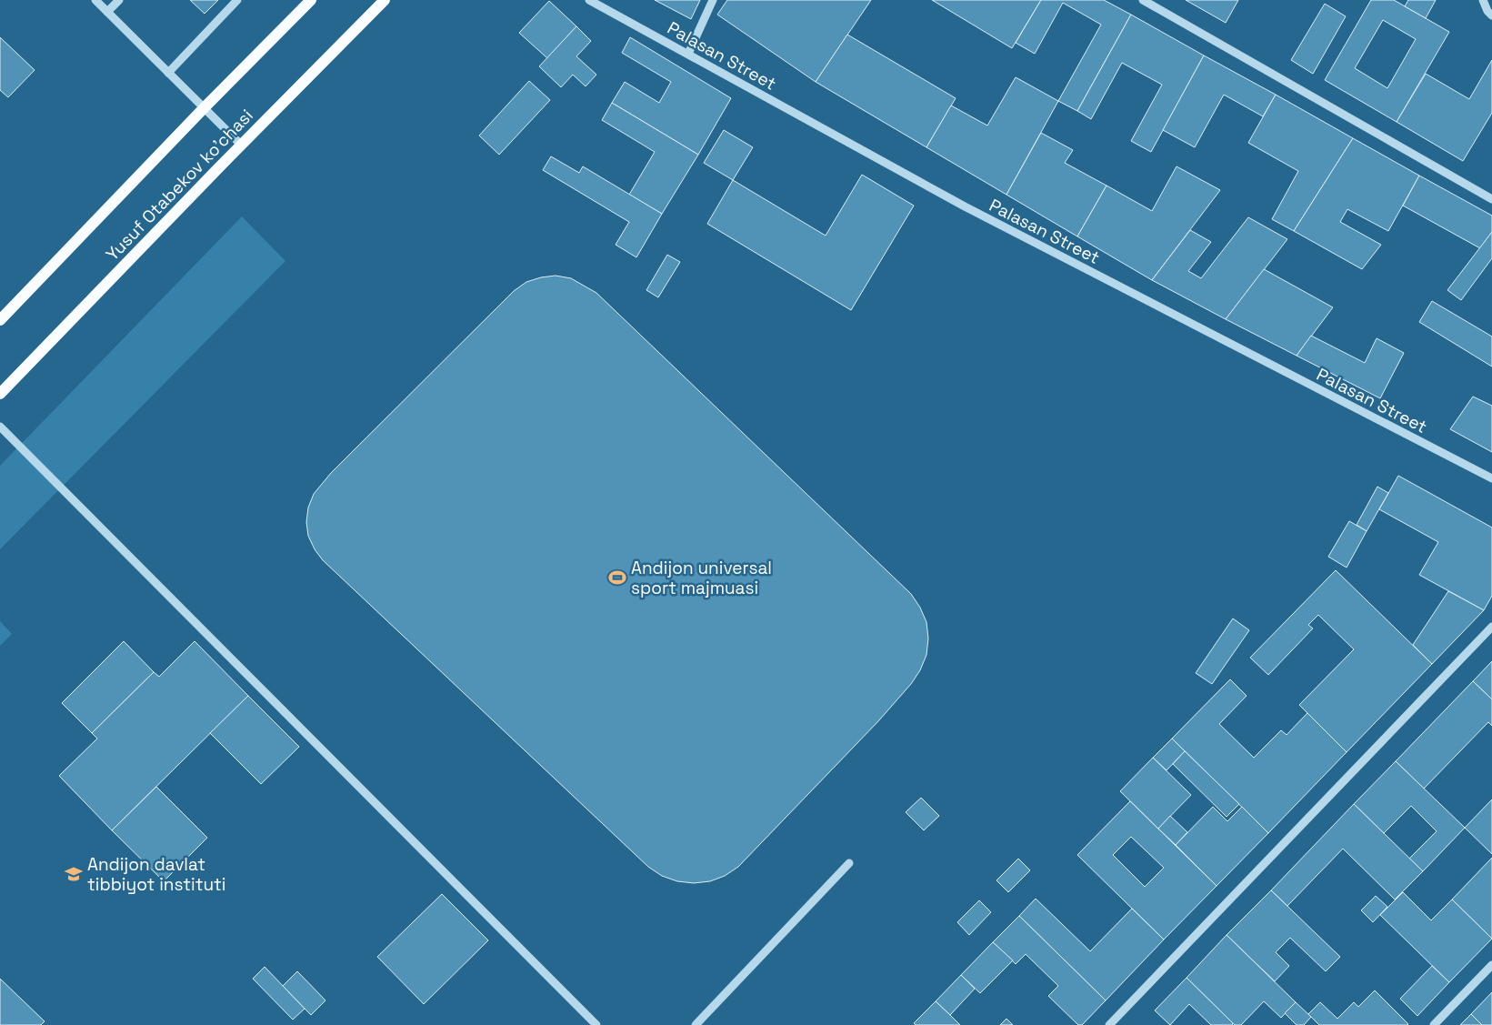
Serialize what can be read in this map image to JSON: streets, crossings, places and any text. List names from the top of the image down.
{
  "streets": {
    "main road": ["Yusuf Otabekov ko'chasi"],
    "street": ["Palasan Street"]
  },
  "places": {
    "sports": ["Andijon universal sport majmuasi"],
    "school or university": ["Andijon davlat tibbiyot instituti"]
  }
}
